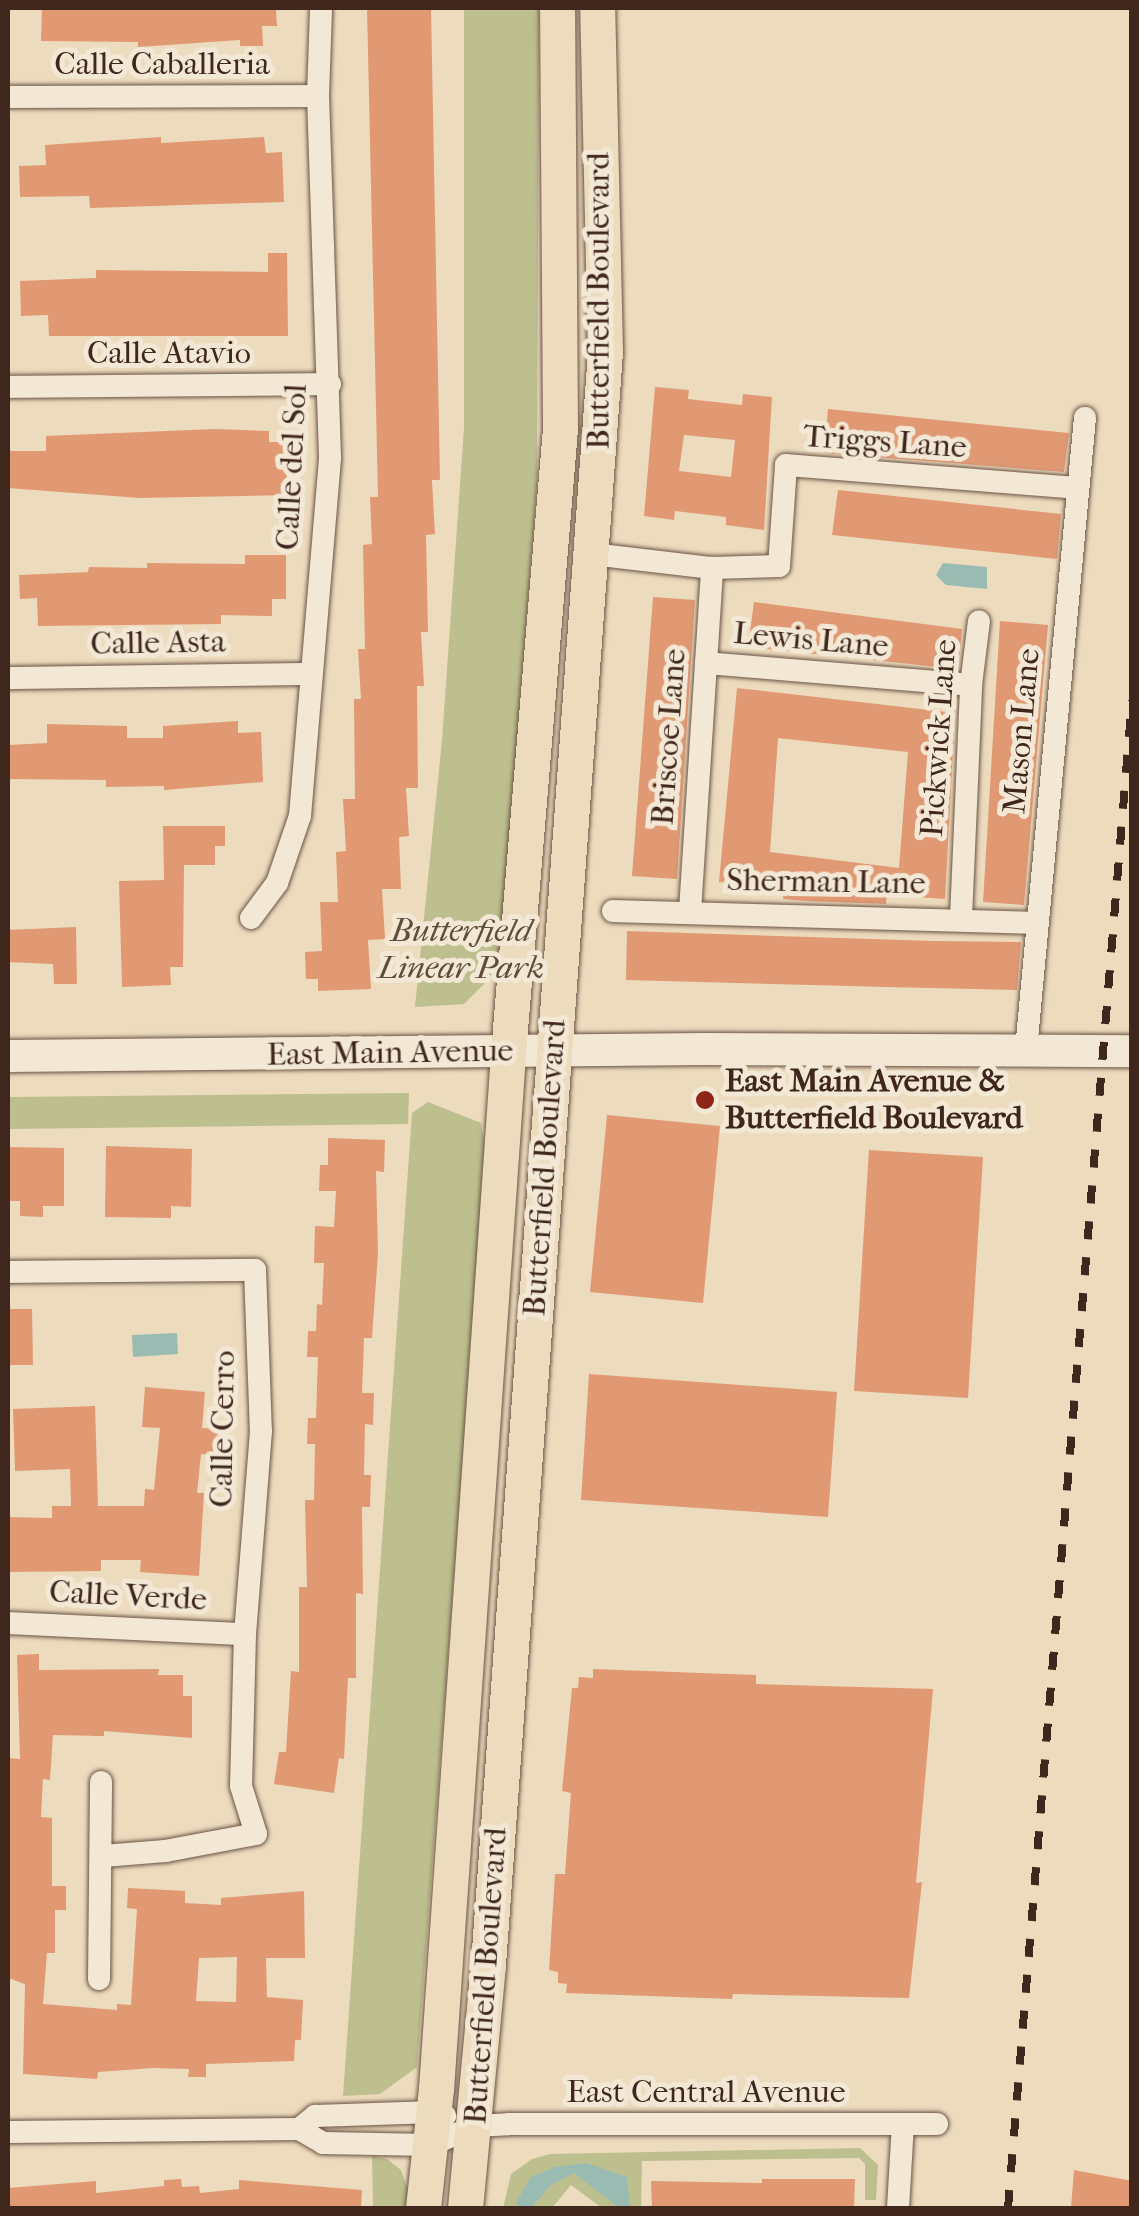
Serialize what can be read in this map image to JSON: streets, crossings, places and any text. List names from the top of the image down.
{
  "streets": {
    "main road": ["Butterfield Boulevard", "East Main Avenue"],
    "street": [
      "Calle Caballeria",
      "Calle Atavio",
      "Triggs Lane",
      "Calle del Sol",
      "Lewis Lane",
      "Calle Asta",
      "Mason Lane",
      "Briscoe Lane",
      "Pickwick Lane",
      "Sherman Lane",
      "Calle Cerro",
      "Calle Verde",
      "East Central Avenue"
    ]
  },
  "crossings": [
    ["Calle Caballeria", "Calle del Sol"],
    ["Butterfield Boulevard", "East Main Avenue"],
    ["Butterfield Boulevard", "East Central Avenue"],
    ["Calle Atavio", "Calle del Sol"],
    ["Triggs Lane", "Mason Lane"],
    ["Triggs Lane", "Briscoe Lane"],
    ["Calle del Sol", "Calle Asta"],
    ["Lewis Lane", "Briscoe Lane"],
    ["Lewis Lane", "Pickwick Lane"],
    ["Mason Lane", "Sherman Lane"],
    ["Mason Lane", "East Main Avenue"],
    ["Briscoe Lane", "Sherman Lane"],
    ["Pickwick Lane", "Sherman Lane"],
    ["Calle Cerro", "Calle Verde"]
  ],
  "parks": ["Butterfield Linear Park"],
  "places": ["East Main Avenue & Butterfield Boulevard"]
}
